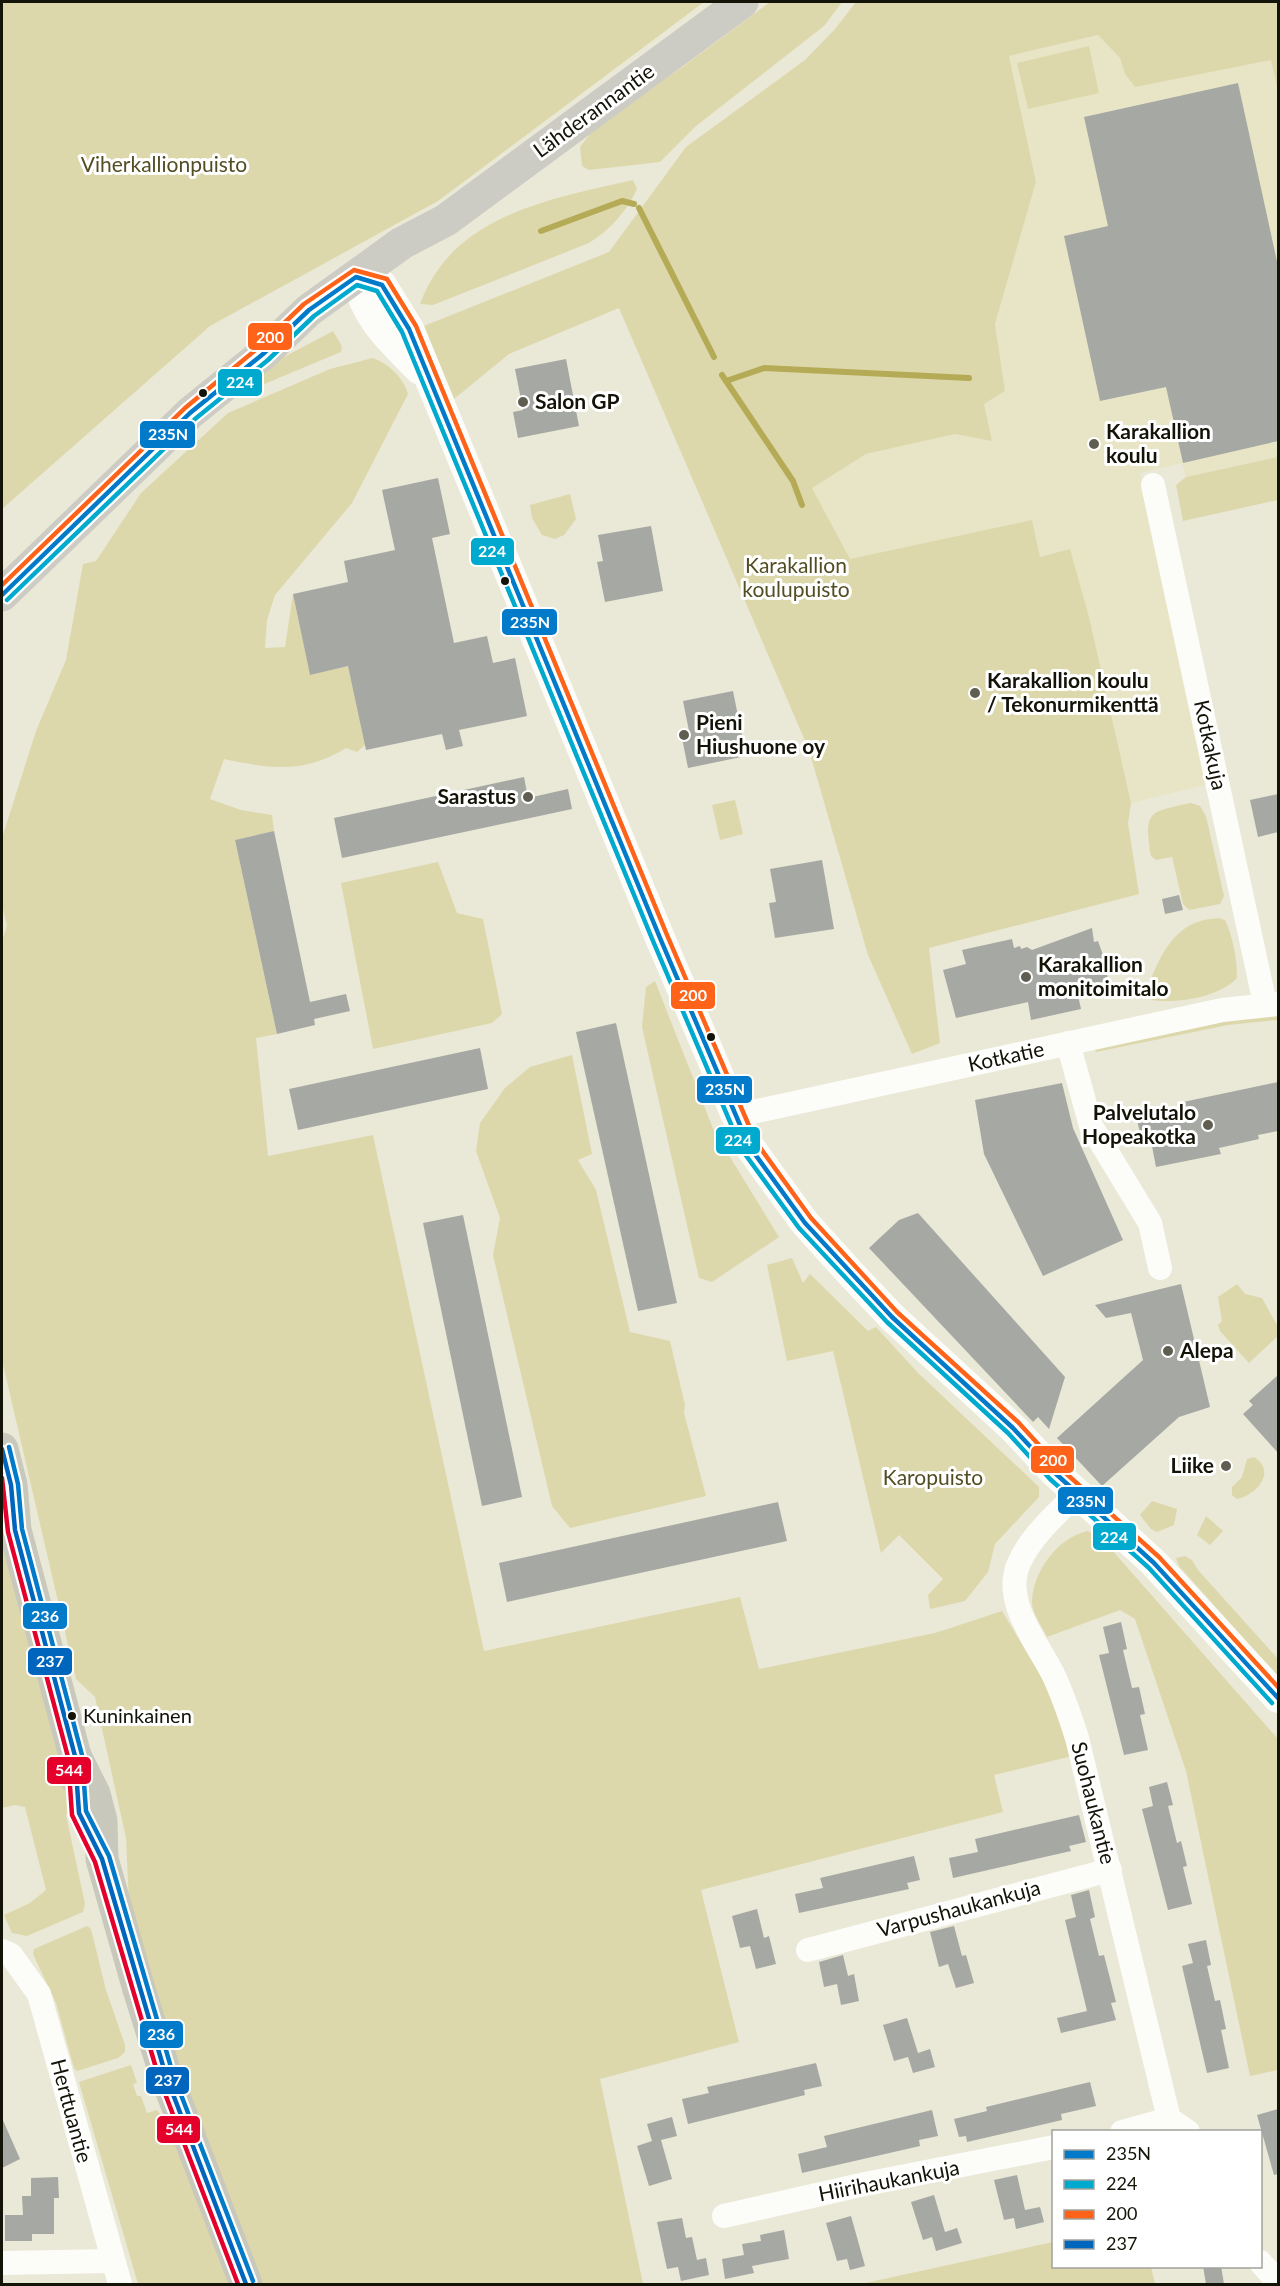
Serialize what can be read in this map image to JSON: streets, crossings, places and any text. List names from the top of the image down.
{
  "streets": {
    "main road": ["Lähderannantie"],
    "street": [
      "Kotkakuja",
      "Kotkatie",
      "Suohaukantie",
      "Varpushaukankuja",
      "Herttuantie",
      "Hiirihaukankuja"
    ]
  },
  "crossings": [
    ["Kotkakuja", "Kotkatie"],
    ["Suohaukantie", "Varpushaukankuja"]
  ],
  "parks": ["Viherkallionpuisto", "Karakallion koulupuisto", "Karopuisto"],
  "places": [
    "Salon GP",
    "Karakallion koulu",
    "Karakallion koulu / Tekonurmikenttä",
    "Pieni Hiushuone oy",
    "Sarastus",
    "Karakallion monitoimitalo",
    "Palvelutalo Hopeakotka",
    "Alepa",
    "Liike",
    "Kuninkainen"
  ],
  "lines": [
    "transit line 200",
    "transit line 235N",
    "transit line 224",
    "transit line 236",
    "transit line 237",
    "transit line 544"
  ],
  "legend": [
    "235N",
    "224",
    "200",
    "237"
  ]
}
